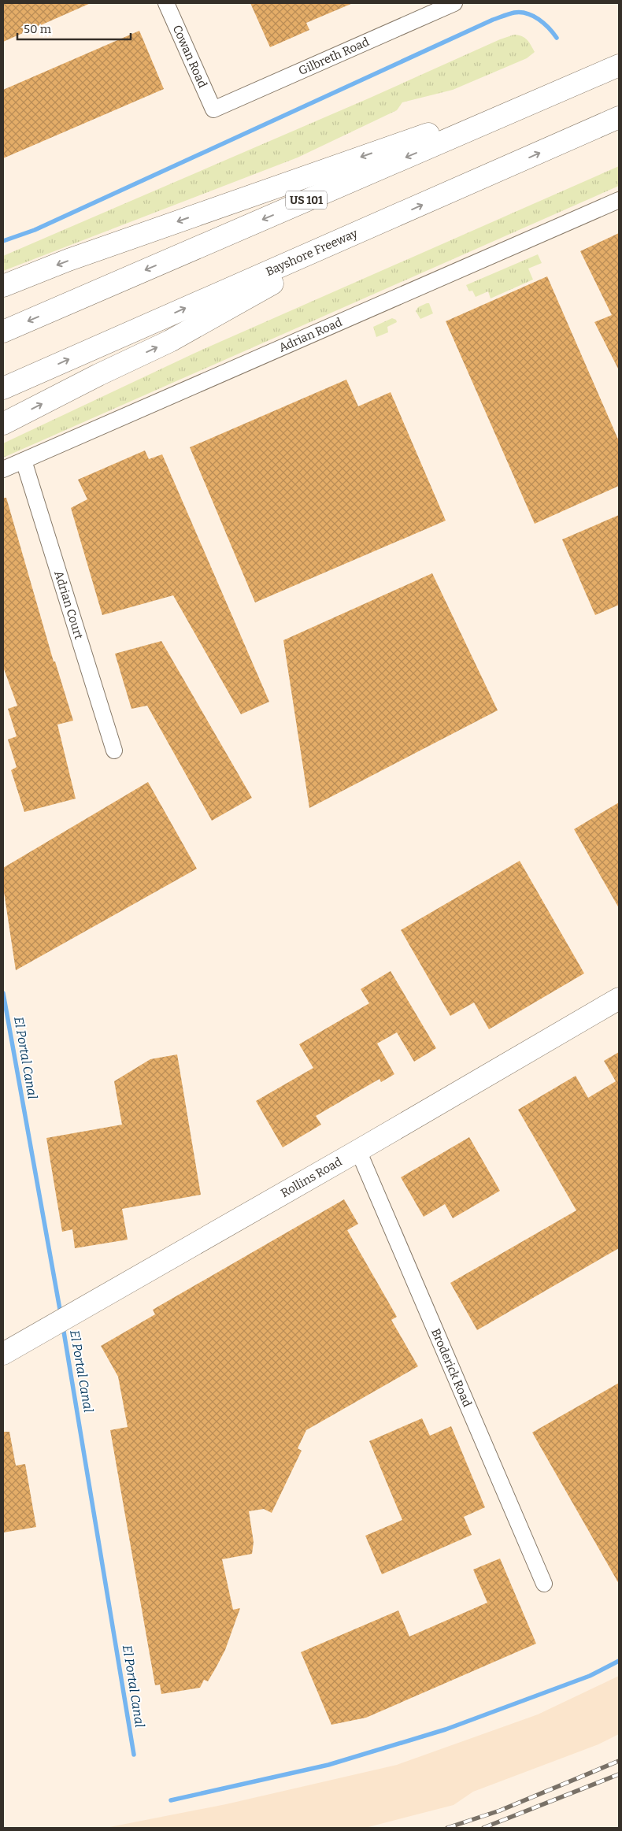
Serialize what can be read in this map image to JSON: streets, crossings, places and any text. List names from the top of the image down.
{
  "streets": {
    "main road": ["US 101", "Bayshore Freeway", "Rollins Road"],
    "street": [
      "Cowan Road",
      "Gilbreth Road",
      "Adrian Road",
      "Adrian Court",
      "Broderick Road"
    ]
  },
  "crossings": [
    ["Cowan Road", "Gilbreth Road"],
    ["Adrian Road", "Adrian Court"],
    ["Rollins Road", "Broderick Road"]
  ],
  "water": ["El Portal Canal"],
  "scale_bar": "50 m"
}
